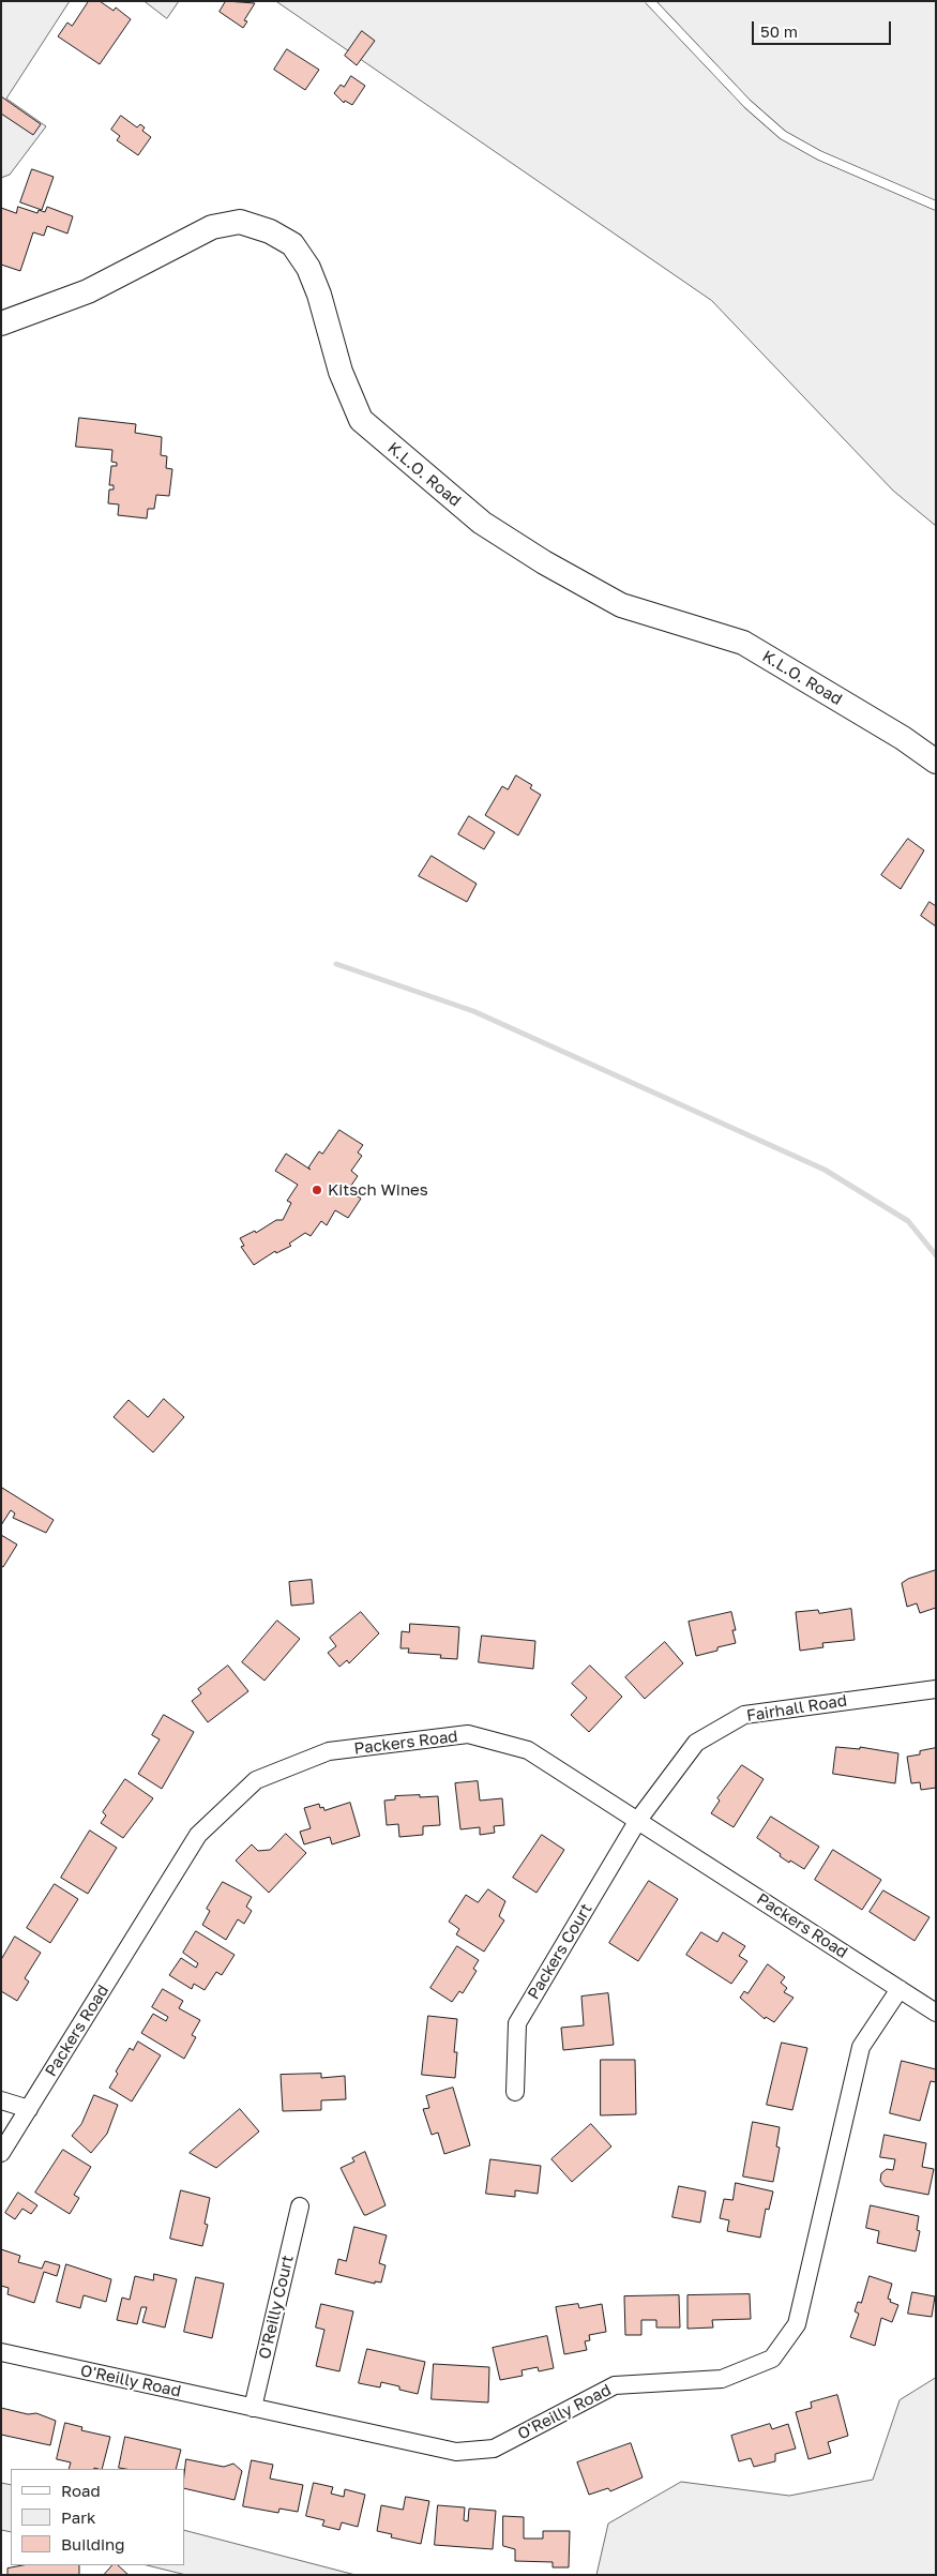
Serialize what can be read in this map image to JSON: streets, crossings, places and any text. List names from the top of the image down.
{
  "streets": {
    "main road": ["K.L.O. Road"],
    "street": [
      "Fairhall Road",
      "Packers Road",
      "Packers Court",
      "O'Reilly Court",
      "O'Reilly Road"
    ]
  },
  "crossings": [
    ["Fairhall Road", "Packers Road"],
    ["Fairhall Road", "Packers Court"],
    ["Packers Road", "Packers Court"],
    ["Packers Road", "O'Reilly Road"],
    ["O'Reilly Court", "O'Reilly Road"]
  ],
  "places": ["Kitsch Wines"],
  "legend": ["Road", "Park", "Building"],
  "scale_bar": "50 m"
}
